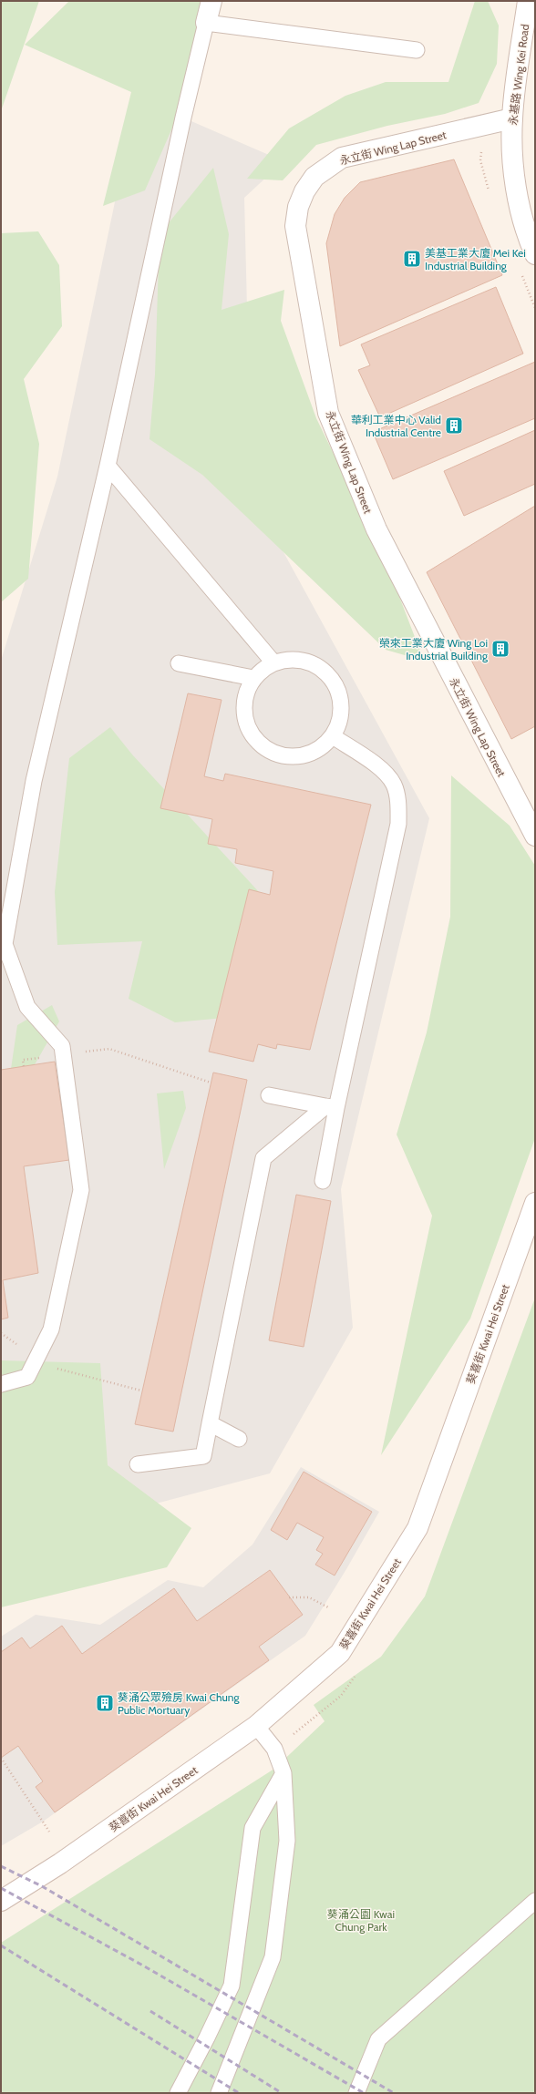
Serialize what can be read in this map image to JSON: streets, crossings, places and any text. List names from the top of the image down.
{
  "streets": {
    "street": ["永基路 Wing Kei Road", "永立街 Wing Lap Street", "葵喜街 Kwai Hei Street"]
  },
  "crossings": [
    ["永基路 Wing Kei Road", "永立街 Wing Lap Street"]
  ],
  "parks": ["葵涌公園 Kwai Chung Park"],
  "places": {
    "building": [
      "美基工業大廈 Mei Kei Industrial Building",
      "華利工業中心 Valid Industrial Centre",
      "榮來工業大廈 Wing Loi Industrial Building",
      "葵涌公眾殮房 Kwai Chung Public Mortuary"
    ]
  }
}
